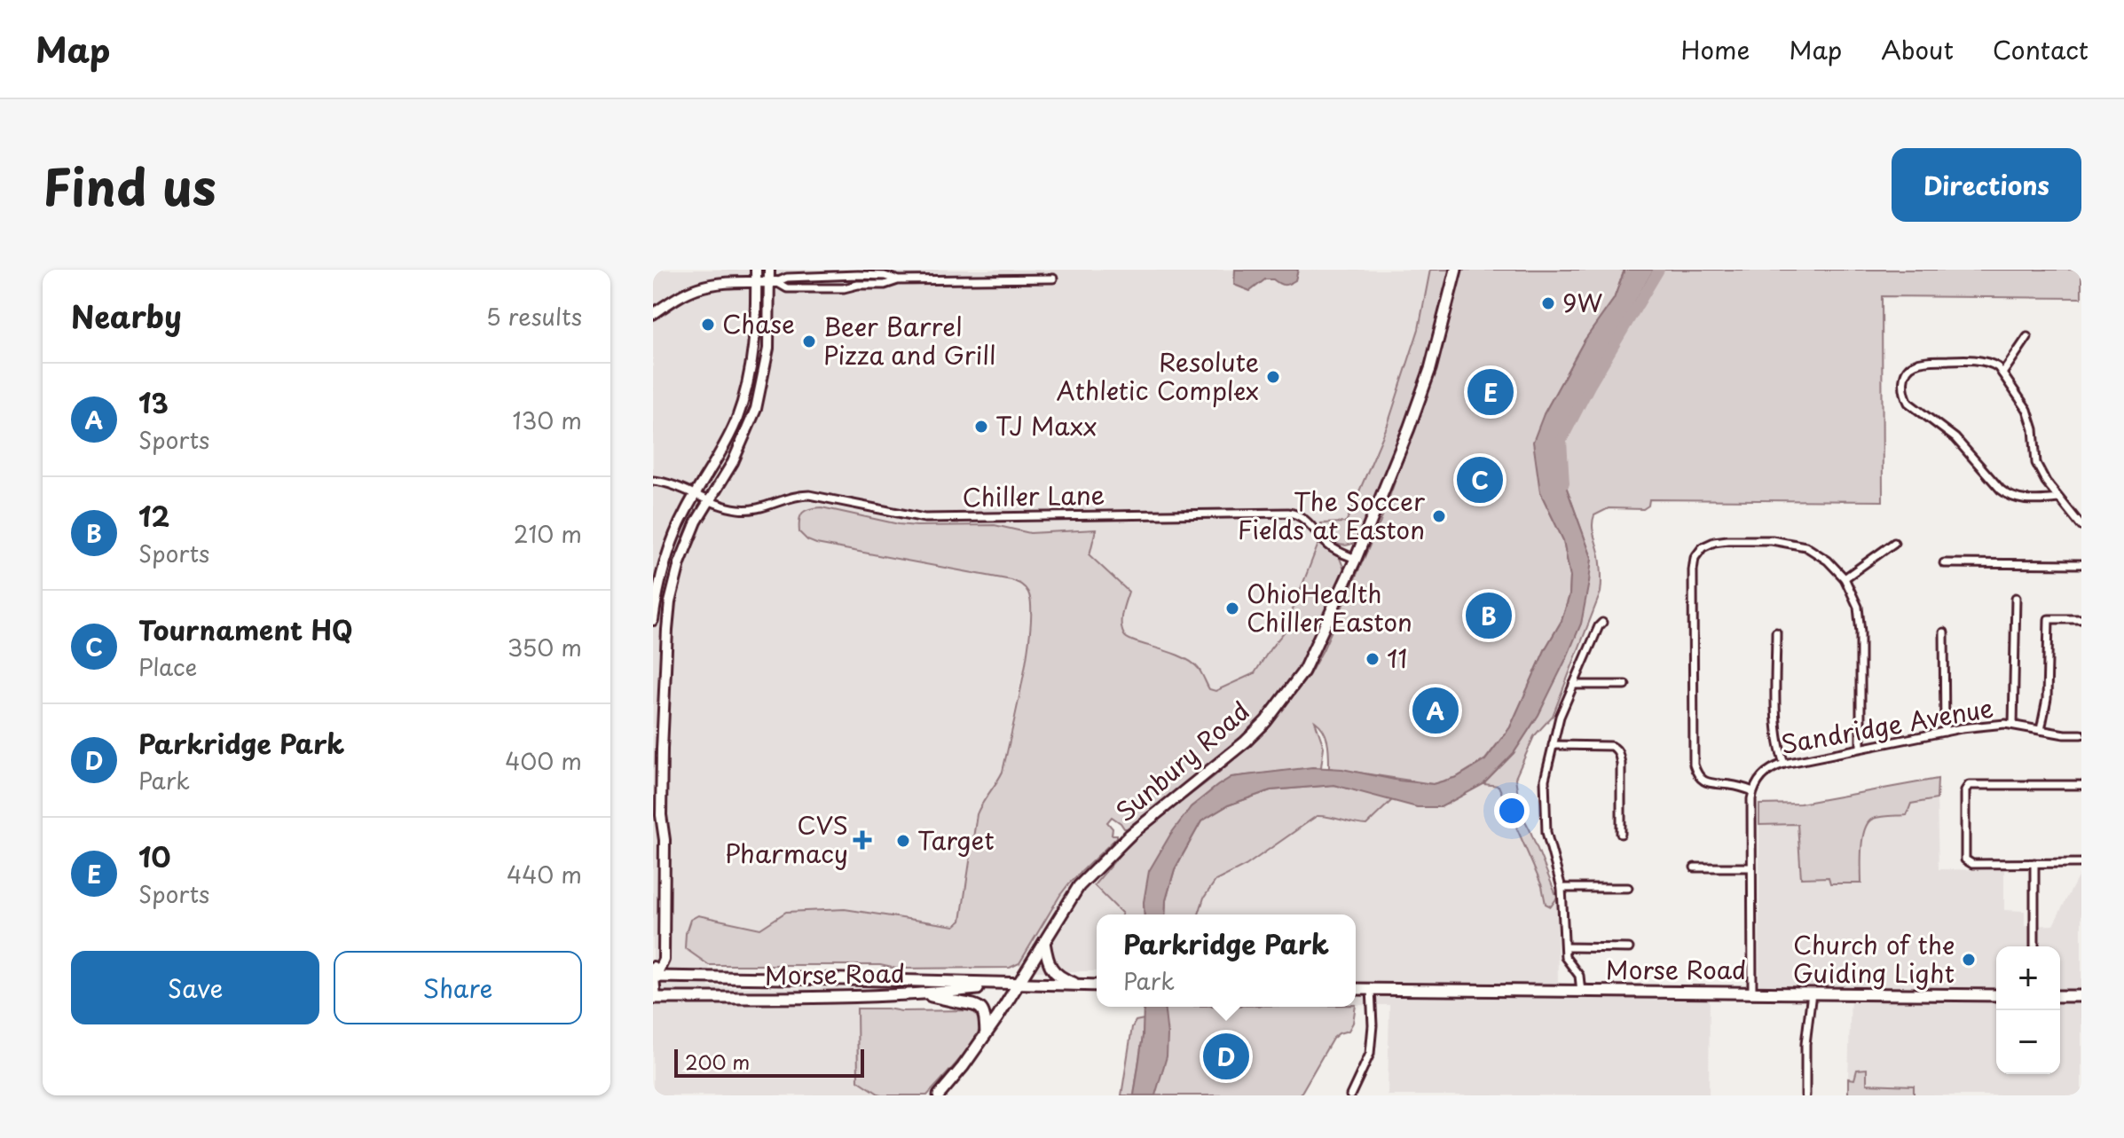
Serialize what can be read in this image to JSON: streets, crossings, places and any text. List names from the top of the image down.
{
  "streets": {
    "main road": ["Sunbury Road", "Morse Road"],
    "street": ["Chiller Lane", "Sandridge Avenue"]
  },
  "crossings": [
    ["Chiller Lane", "Sunbury Road"],
    ["Sunbury Road", "Morse Road"]
  ],
  "places": {
    "other": [
      "9W",
      "Chase",
      "Beer Barrel Pizza and Grill",
      "Resolute Athletic Complex",
      "TJ Maxx",
      "The Soccer Fields at Easton",
      "OhioHealth Chiller Easton",
      "11",
      "Target",
      "Church of the Guiding Light"
    ],
    "health": ["CVS Pharmacy"]
  },
  "scale_bar": "200 m",
  "page": {
    "header": "Map",
    "nav": [
      "Home",
      "Map",
      "About",
      "Contact"
    ],
    "title": "Find us",
    "buttons": [
      "Directions",
      ["Save", "Share"]
    ],
    "heading": ["Nearby", "5 results"],
    "list": [
      {
        "mark": "A",
        "name": "13",
        "note": "Sports",
        "value": "130 m"
      },
      {
        "mark": "B",
        "name": "12",
        "note": "Sports",
        "value": "210 m"
      },
      {
        "mark": "C",
        "name": "Tournament HQ",
        "note": "Place",
        "value": "350 m"
      },
      {
        "mark": "D",
        "name": "Parkridge Park",
        "note": "Park",
        "value": "400 m"
      },
      {
        "mark": "E",
        "name": "10",
        "note": "Sports",
        "value": "440 m"
      }
    ],
    "pins": [
      "E",
      "C",
      "B",
      "A",
      "D"
    ],
    "popup": ["Parkridge Park", "Park"],
    "map_buttons": ["+", "−"],
    "scale": "200 m"
  }
}
